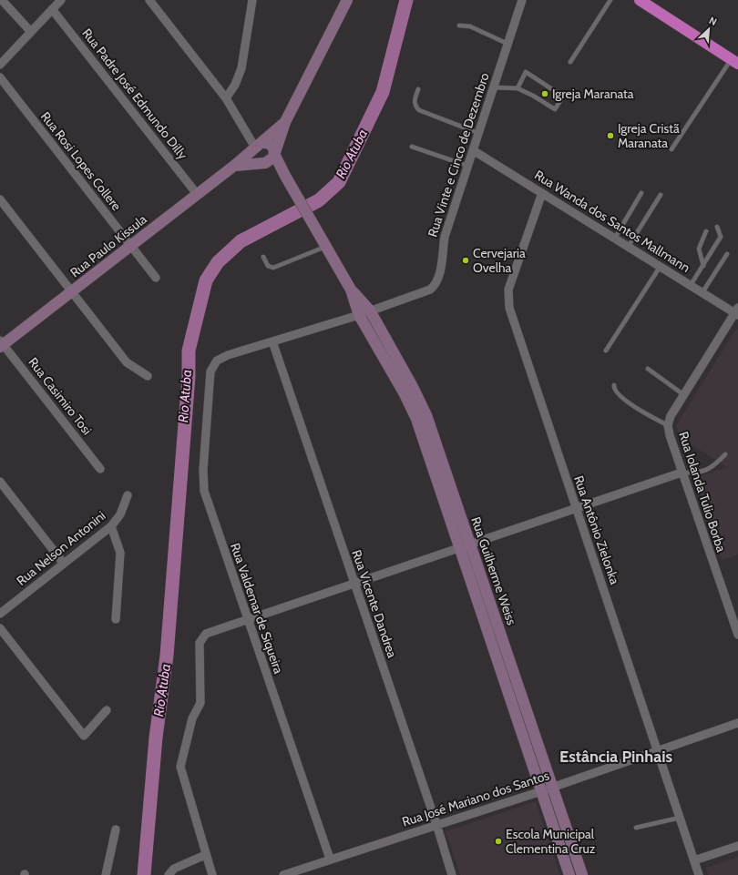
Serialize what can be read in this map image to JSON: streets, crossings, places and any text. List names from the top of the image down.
{
  "streets": {
    "street": [
      "Rua Padre José Edmundo Dilly",
      "Rua Vinte e Cinco de Dezembro",
      "Rua Rosi Lopes Collere",
      "Rua Wanda dos Santos Mallmann",
      "Rua Paulo Kissula",
      "Rua Casimiro Tosi",
      "Rua Iolanda Tulio Borba",
      "Rua Antônio Zielonka",
      "Rua Nelson Antonini",
      "Rua Guilherme Weiss",
      "Rua Vicente Dandrea",
      "Rua Valdemar de Siqueira",
      "Rua José Mariano dos Santos"
    ]
  },
  "crossings": [
    ["Rua Padre José Edmundo Dilly", "Rua Paulo Kissula"],
    ["Rua Vinte e Cinco de Dezembro", "Rua Wanda dos Santos Mallmann"],
    ["Rua Vinte e Cinco de Dezembro", "Rua Guilherme Weiss"],
    ["Rua Vinte e Cinco de Dezembro", "Rua Vicente Dandrea"],
    ["Rua Vinte e Cinco de Dezembro", "Rua Valdemar de Siqueira"],
    ["Rua Rosi Lopes Collere", "Rua Paulo Kissula"],
    ["Rua Wanda dos Santos Mallmann", "Rua Iolanda Tulio Borba"],
    ["Rua Wanda dos Santos Mallmann", "Rua Antônio Zielonka"],
    ["Rua Paulo Kissula", "Rua Casimiro Tosi"],
    ["Rua Paulo Kissula", "Rua Guilherme Weiss"],
    ["Rua Antônio Zielonka", "Rua José Mariano dos Santos"],
    ["Rua Guilherme Weiss", "Rua José Mariano dos Santos"],
    ["Rua Vicente Dandrea", "Rua José Mariano dos Santos"],
    ["Rua Valdemar de Siqueira", "Rua José Mariano dos Santos"]
  ],
  "districts": ["Estância Pinhais"],
  "water": ["Rio Atuba"],
  "places": [
    "Igreja Maranata",
    "Igreja Cristã Maranata",
    "Cervejaria Ovelha",
    "Escola Municipal Clementina Cruz"
  ],
  "north": "top right"
}
